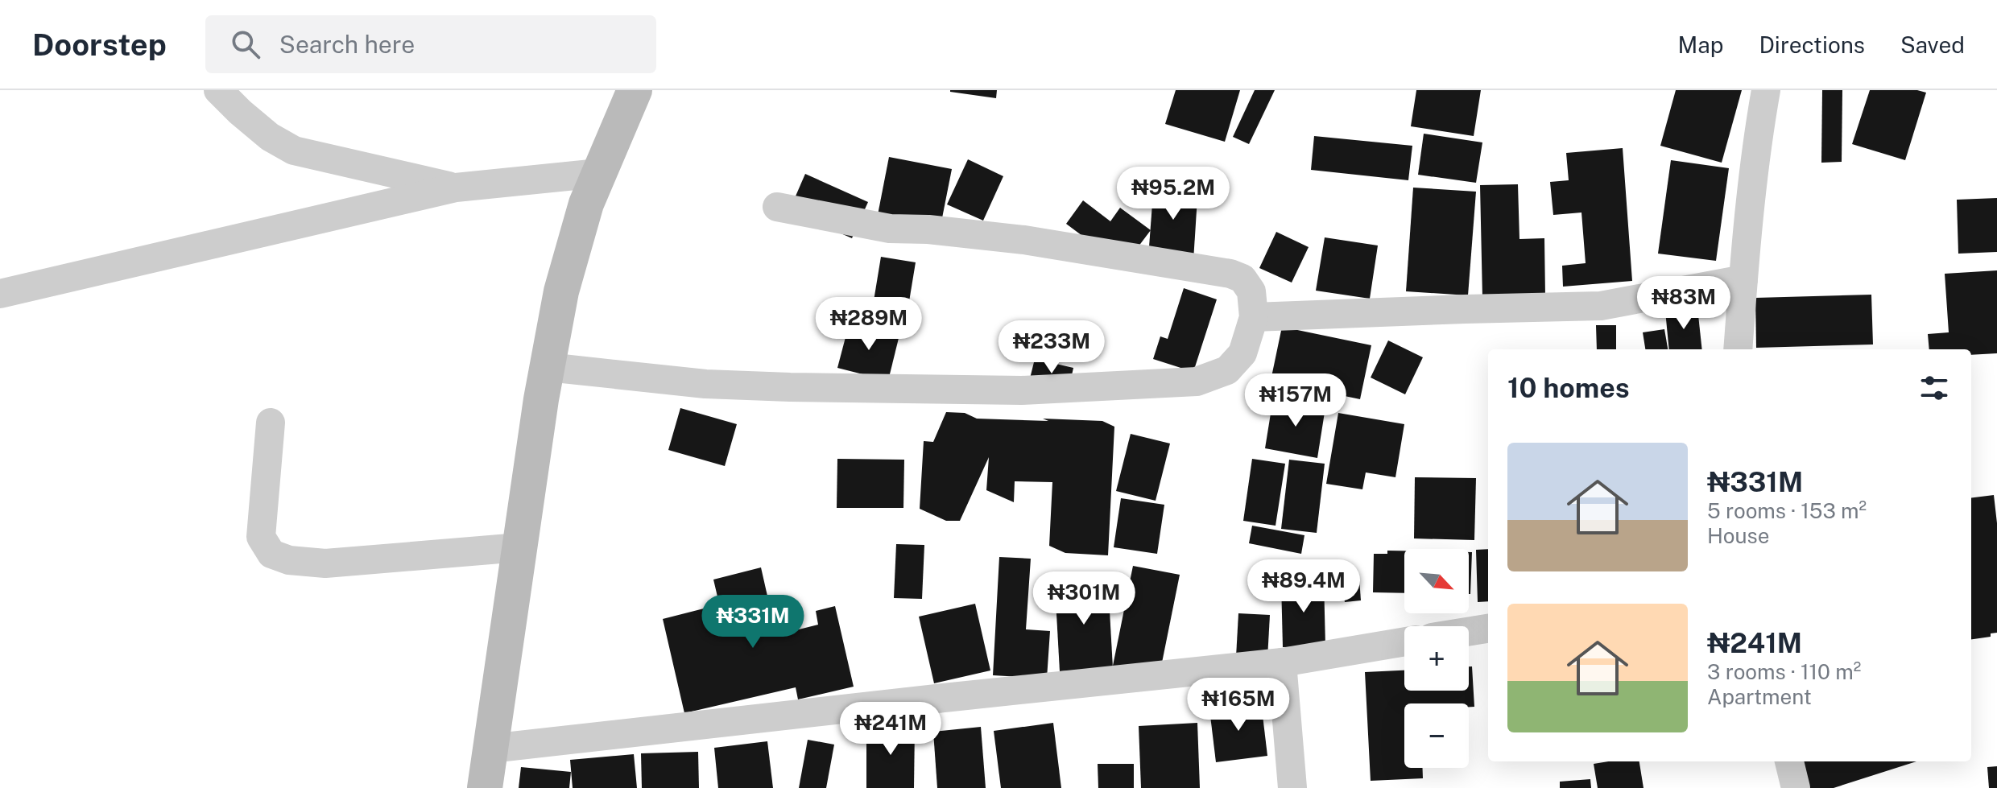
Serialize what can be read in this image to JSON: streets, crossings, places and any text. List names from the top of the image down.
{
  "north": "bottom right",
  "page": {
    "header": "Doorstep",
    "search": "Search here",
    "nav": ["Map", "Directions", "Saved"],
    "price": [
      "₦95.2M",
      "₦83M",
      "₦289M",
      "₦233M",
      "₦157M",
      "₦89.4M",
      "₦301M",
      "₦331M",
      "₦165M",
      "₦241M"
    ],
    "heading": "10 homes",
    "list": [
      {
        "name": "₦331M",
        "note": "5 rooms · 153 m² · House"
      },
      {
        "name": "₦241M",
        "note": "3 rooms · 110 m² · Apartment"
      }
    ],
    "map_buttons": ["+", "−"]
  }
}
